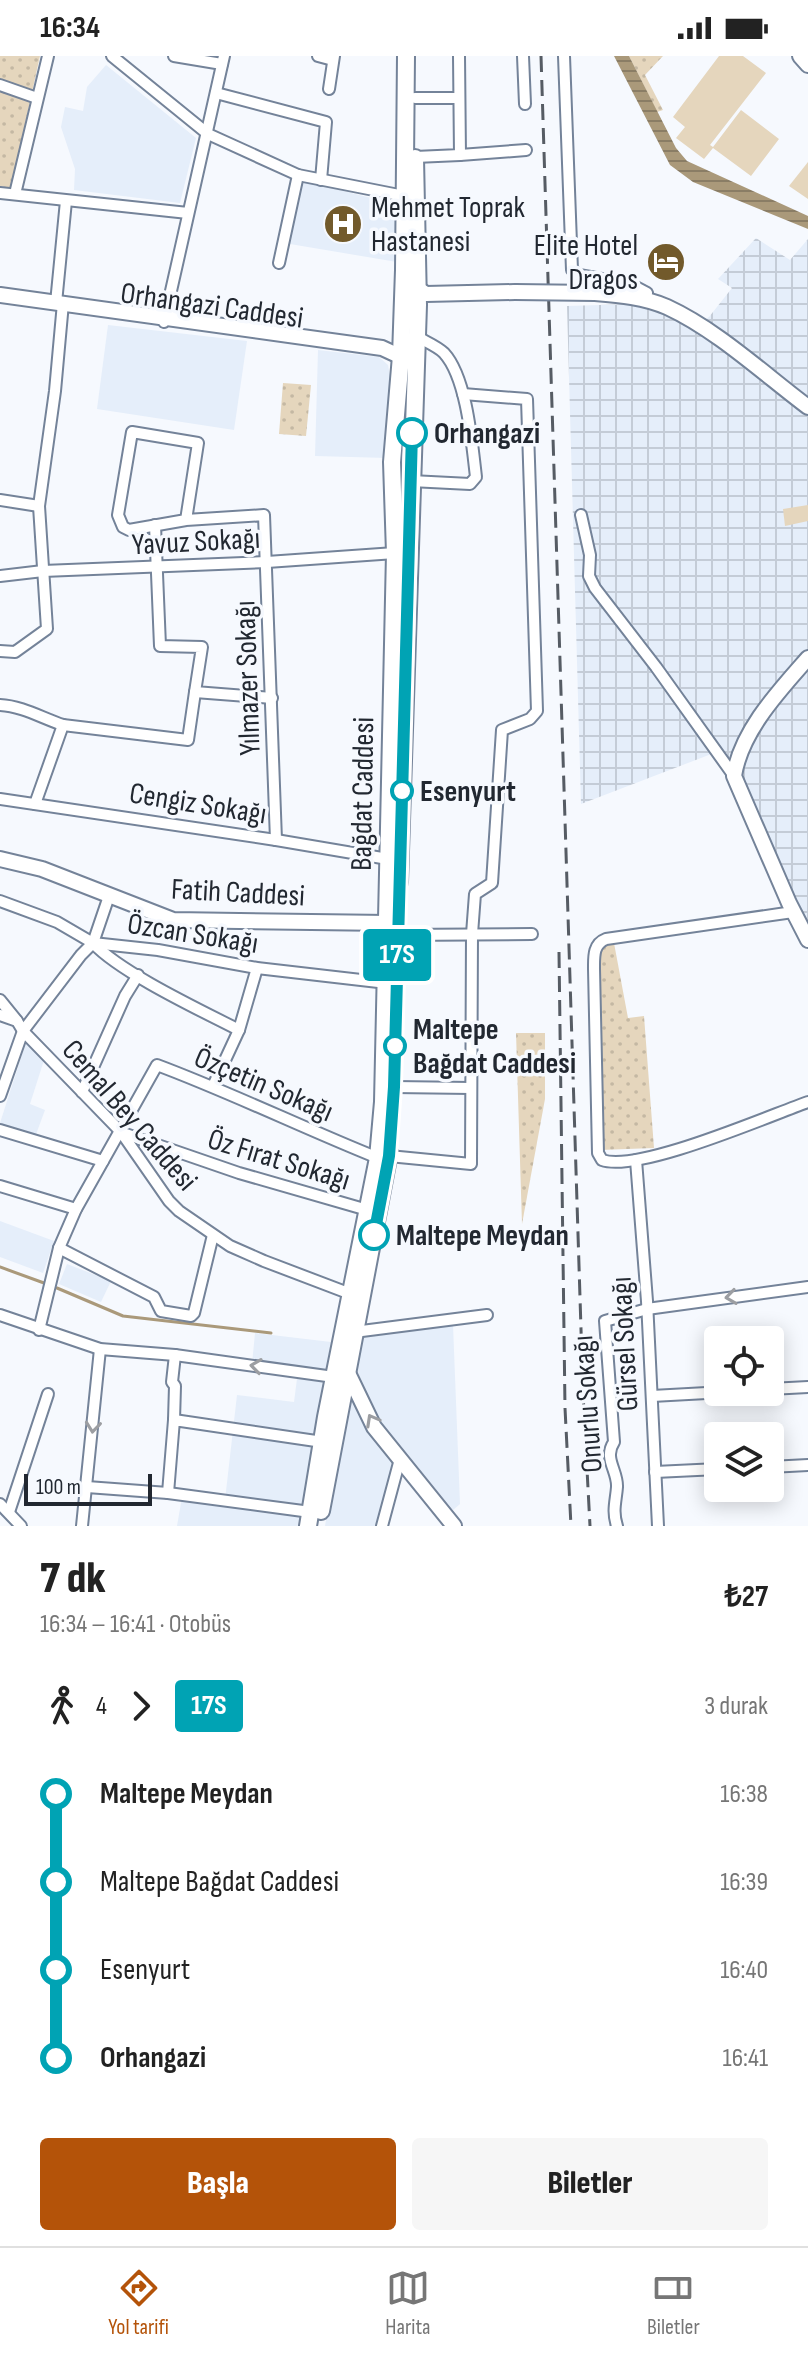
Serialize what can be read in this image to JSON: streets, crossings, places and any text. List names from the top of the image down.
{
  "streets": {
    "main road": ["Orhangazi Caddesi", "Bağdat Caddesi", "Fatih Caddesi"],
    "street": [
      "Yavuz Sokağı",
      "Yılmazer Sokağı",
      "Cengiz Sokağı",
      "Özcan Sokağı",
      "Özçetin Sokağı",
      "Cemal Bey Caddesi",
      "Öz Fırat Sokağı",
      "Gürsel Sokağı",
      "Onurlu Sokağı"
    ]
  },
  "crossings": [
    ["Orhangazi Caddesi", "Bağdat Caddesi"],
    ["Yavuz Sokağı", "Yılmazer Sokağı"],
    ["Yavuz Sokağı", "Bağdat Caddesi"],
    ["Yılmazer Sokağı", "Cengiz Sokağı"],
    ["Bağdat Caddesi", "Cengiz Sokağı"],
    ["Bağdat Caddesi", "Fatih Caddesi"],
    ["Bağdat Caddesi", "Özcan Sokağı"],
    ["Bağdat Caddesi", "Özçetin Sokağı"],
    ["Bağdat Caddesi", "Cemal Bey Caddesi"],
    ["Bağdat Caddesi", "Öz Fırat Sokağı"],
    ["Özçetin Sokağı", "Cemal Bey Caddesi"],
    ["Özçetin Sokağı", "Öz Fırat Sokağı"],
    ["Cemal Bey Caddesi", "Öz Fırat Sokağı"],
    ["Gürsel Sokağı", "Onurlu Sokağı"]
  ],
  "places": {
    "hospital": ["Mehmet Toprak Hastanesi"],
    "hotel": ["Elite Hotel Dragos"],
    "other": [
      "Orhangazi",
      "Esenyurt",
      "Maltepe Bağdat Caddesi",
      "Maltepe Meydan"
    ]
  },
  "lines": ["bus line 17S"],
  "scale_bar": "100 m",
  "page": {
    "status": "16:34",
    "on_map": "17S",
    "scale": "100 m",
    "heading": ["7 dk", "16:34 – 16:41 · Otobüs", "₺27"],
    "legs": ["4", "17S", "3 durak"],
    "list": [
      {
        "name": "Maltepe Meydan",
        "value": "16:38"
      },
      {
        "name": "Maltepe Bağdat Caddesi",
        "value": "16:39"
      },
      {
        "name": "Esenyurt",
        "value": "16:40"
      },
      {
        "name": "Orhangazi",
        "value": "16:41"
      }
    ],
    "buttons": ["Başla", "Biletler"],
    "tabs": ["Yol tarifi", "Harita", "Biletler"]
  }
}
